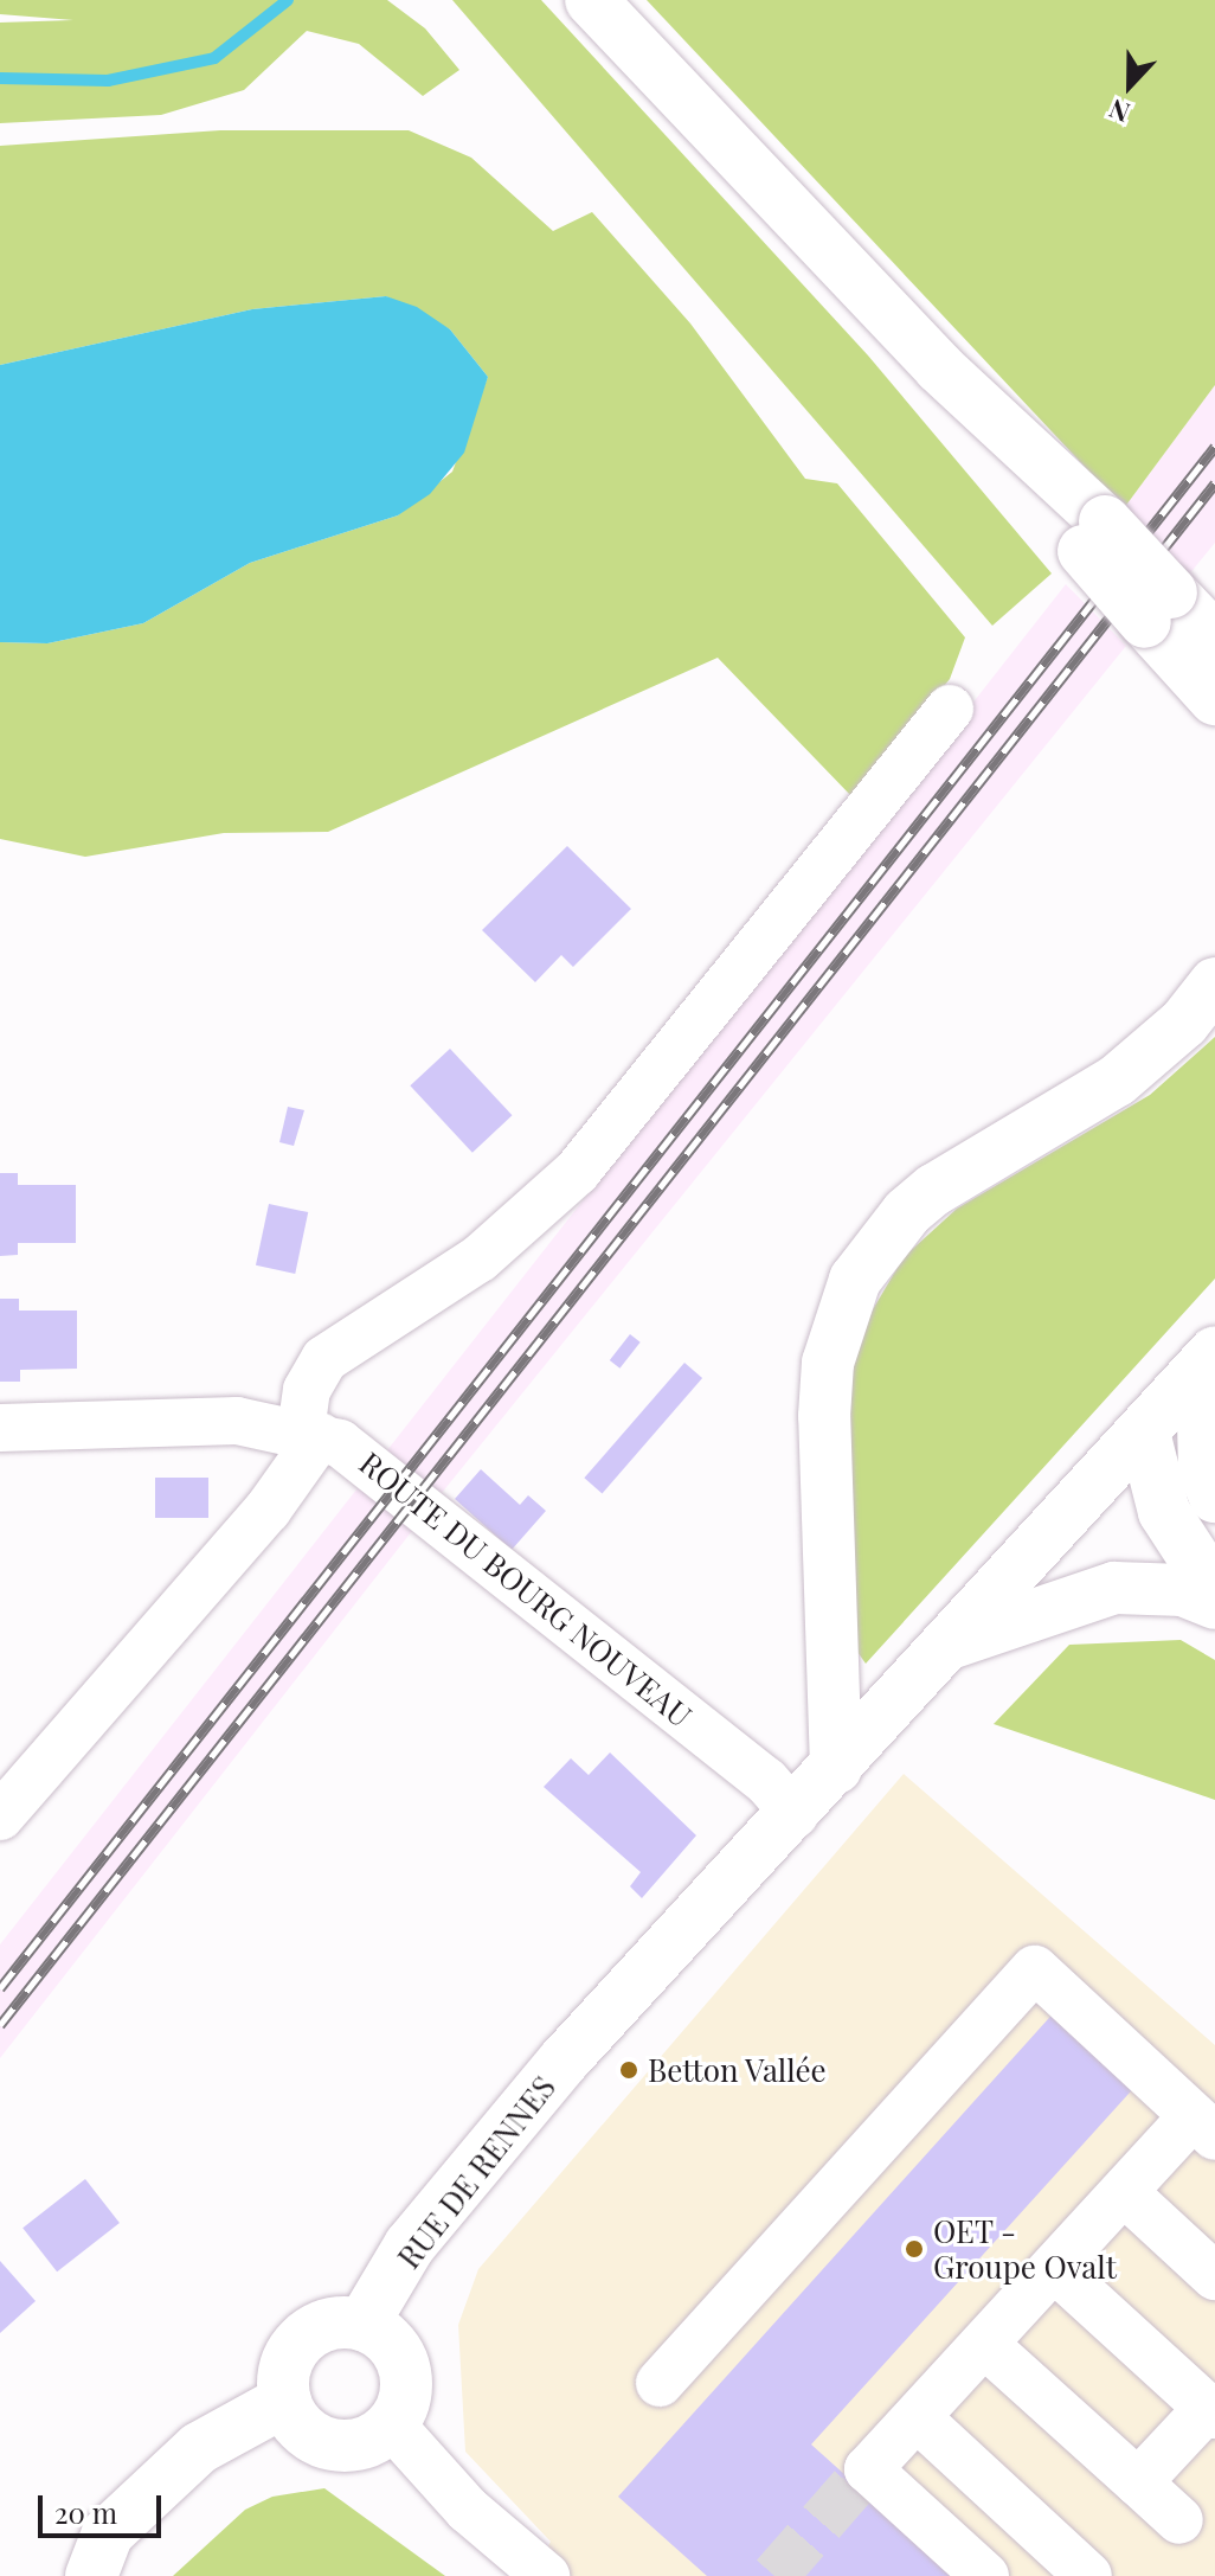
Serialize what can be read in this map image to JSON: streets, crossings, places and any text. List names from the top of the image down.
{
  "streets": {
    "main road": ["RUE DE RENNES"],
    "street": ["ROUTE DU BOURG NOUVEAU"]
  },
  "crossings": [
    ["ROUTE DU BOURG NOUVEAU", "RUE DE RENNES"]
  ],
  "places": ["Betton Vallée", "OET - Groupe Ovalt"],
  "scale_bar": "20 m",
  "north": "bottom"
}
